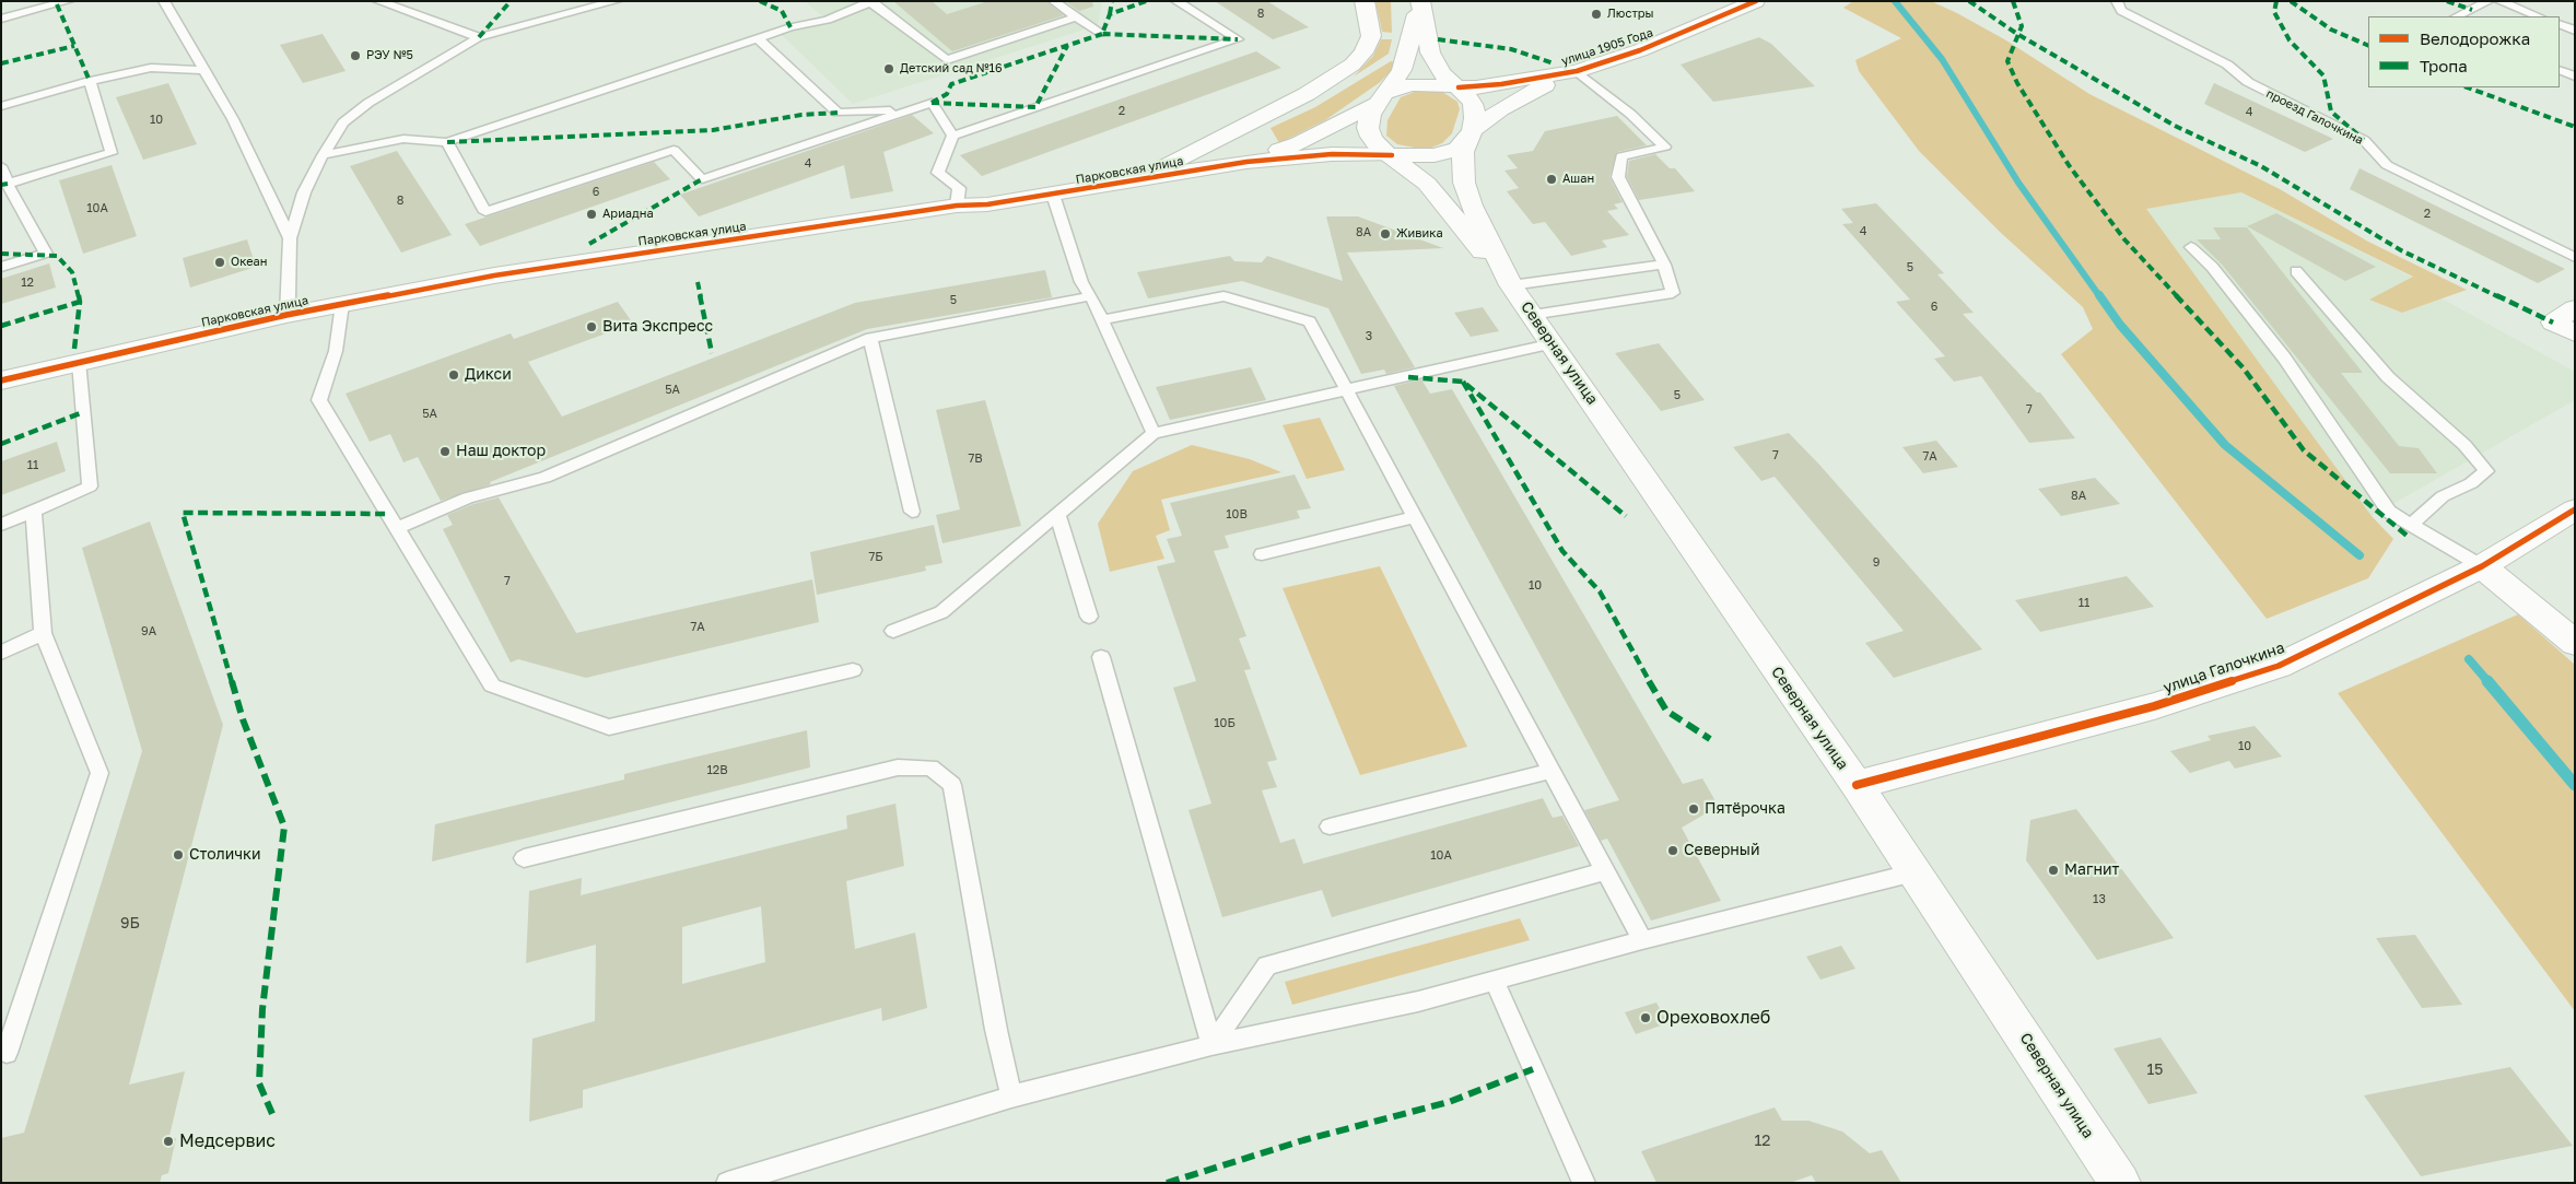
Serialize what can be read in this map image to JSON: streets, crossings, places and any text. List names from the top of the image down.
{
  "streets": {
    "street": [
      "улица 1905 Года",
      "Парковская улица",
      "Северная улица",
      "улица Галочкина"
    ],
    "lane": ["проезд Галочкина"]
  },
  "crossings": [
    ["улица 1905 Года", "Парковская улица"],
    ["улица 1905 Года", "Северная улица"],
    ["Парковская улица", "Северная улица"],
    ["Северная улица", "улица Галочкина"]
  ],
  "places": [
    "Люстры",
    "РЭУ №5",
    "Детский сад №16",
    "Ашан",
    "Ариадна",
    "Живика",
    "Океан",
    "Вита Экспресс",
    "Дикси",
    "Наш доктор",
    "Пятёрочка",
    "Северный",
    "Столички",
    "Магнит",
    "Ореховохлеб",
    "Медсервис"
  ],
  "house_numbers": [
    "8",
    "2",
    "4",
    "10",
    "4",
    "6",
    "8",
    "10А",
    "2",
    "4",
    "8А",
    "5",
    "12",
    "5",
    "6",
    "3",
    "5А",
    "5",
    "7",
    "5А",
    "7",
    "7А",
    "7В",
    "11",
    "8А",
    "10В",
    "7Б",
    "9",
    "7",
    "10",
    "11",
    "7А",
    "9А",
    "10Б",
    "10",
    "12В",
    "10А",
    "13",
    "9Б",
    "15",
    "12"
  ],
  "legend": ["Велодорожка", "Тропа"]
}
